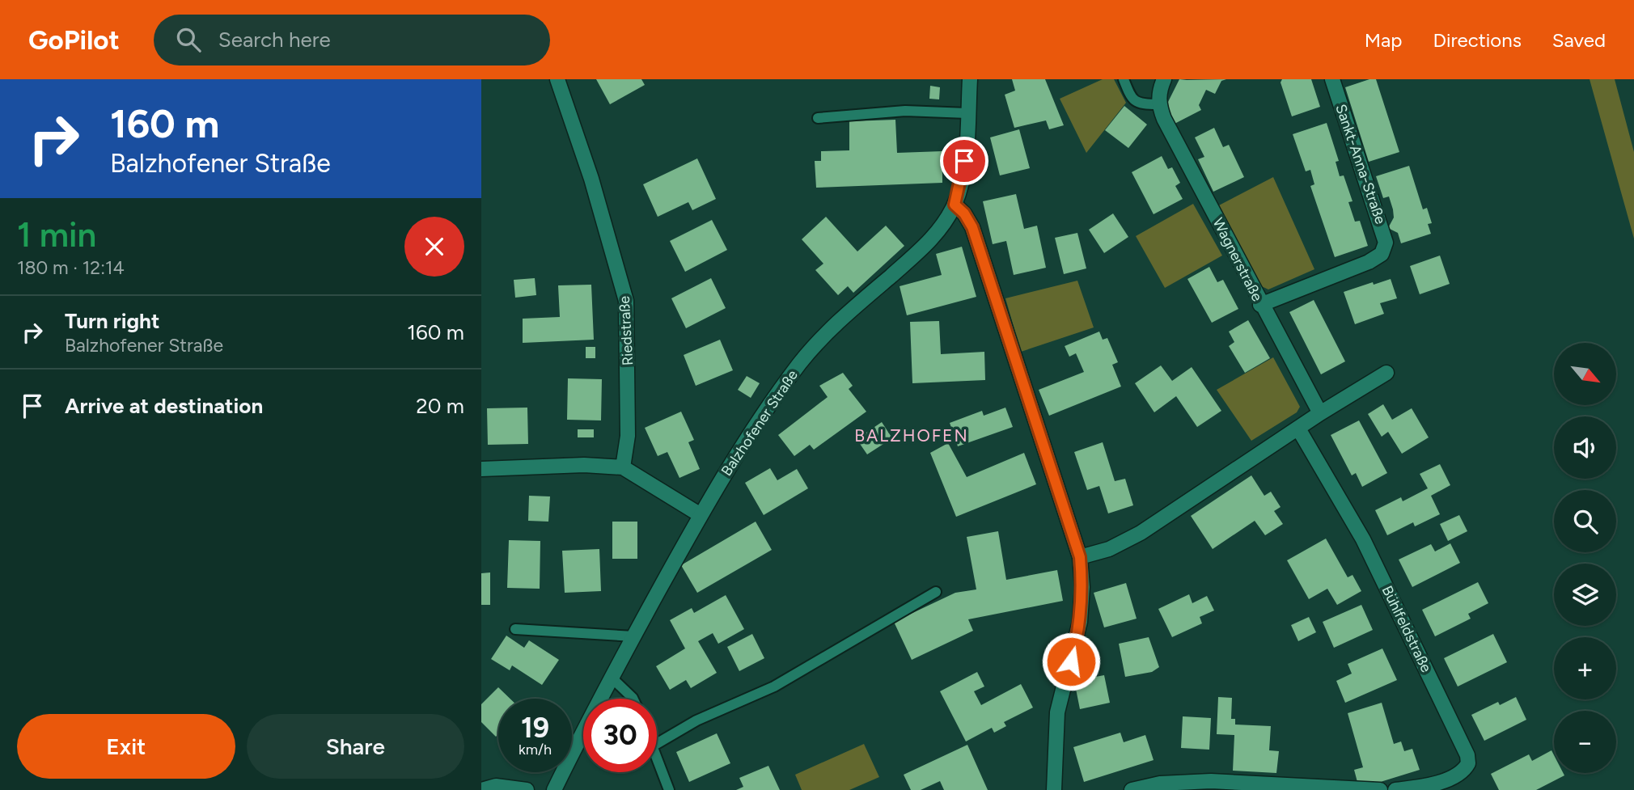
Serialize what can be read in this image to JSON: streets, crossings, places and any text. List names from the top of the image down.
{
  "streets": {
    "street": [
      "Sankt-Anna-Straße",
      "Wagnerstraße",
      "Riedstraße",
      "Balzhofener Straße",
      "Bühlfeldstraße"
    ]
  },
  "crossings": [
    ["Sankt-Anna-Straße", "Wagnerstraße"]
  ],
  "districts": ["BALZHOFEN"],
  "north": "bottom right",
  "page": {
    "header": "GoPilot",
    "search": "Search here",
    "nav": ["Map", "Directions", "Saved"],
    "turn": ["160 m", "Balzhofener Straße"],
    "heading": ["1 min", "180 m · 12:14"],
    "list": [
      {
        "name": "Turn right",
        "note": "Balzhofener Straße",
        "value": "160 m"
      },
      {
        "name": "Arrive at destination",
        "value": "20 m"
      }
    ],
    "map_buttons": ["+", "−"],
    "speed": "19 km/h",
    "limit": "30",
    "buttons": ["Exit", "Share"]
  }
}
